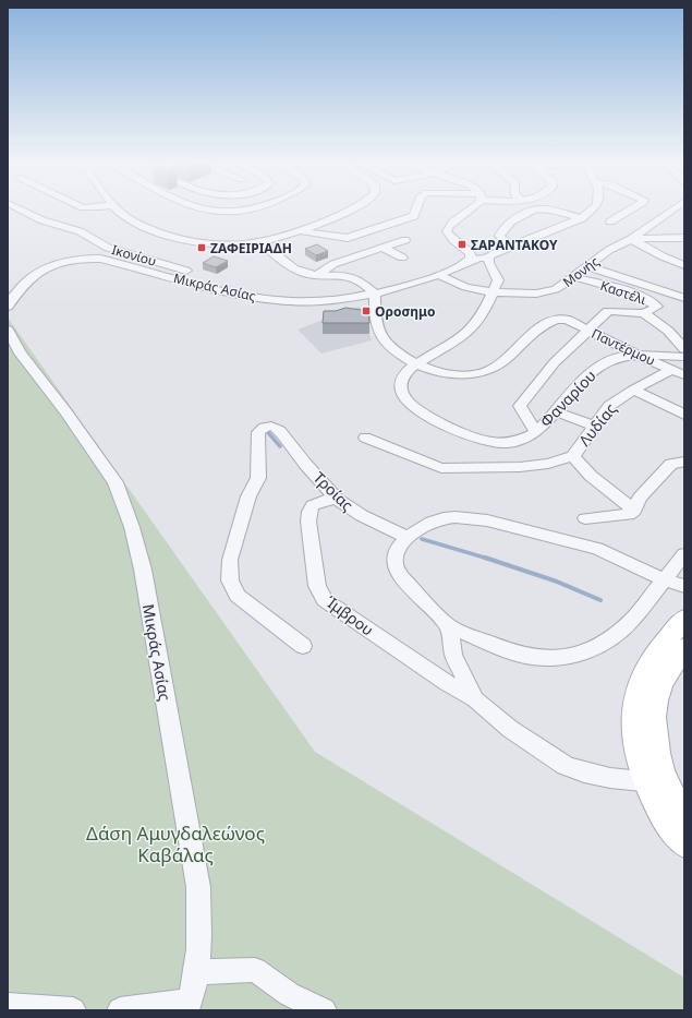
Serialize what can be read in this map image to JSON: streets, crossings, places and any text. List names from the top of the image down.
{
  "streets": {
    "street": [
      "Ικονίου",
      "Μονής",
      "Μικράς Ασίας",
      "Καστέλι",
      "Παντέρμου",
      "Φαναρίου",
      "Λυδίας",
      "Τροίας",
      "Ίμβρου"
    ]
  },
  "crossings": [
    ["Ικονίου", "Μικράς Ασίας"],
    ["Μονής", "Μικράς Ασίας"],
    ["Μονής", "Καστέλι"],
    ["Μονής", "Φαναρίου"],
    ["Μικράς Ασίας", "Φαναρίου"],
    ["Καστέλι", "Παντέρμου"],
    ["Καστέλι", "Φαναρίου"],
    ["Παντέρμου", "Φαναρίου"],
    ["Παντέρμου", "Λυδίας"],
    ["Τροίας", "Ίμβρου"]
  ],
  "parks": ["Δάση Αμυγδαλεώνος Καβάλας"],
  "places": {
    "transit": ["ΣΑΡΑΝΤΑΚΟΥ", "ΖΑΦΕΙΡΙΑΔΗ", "Οροσημο"]
  }
}
